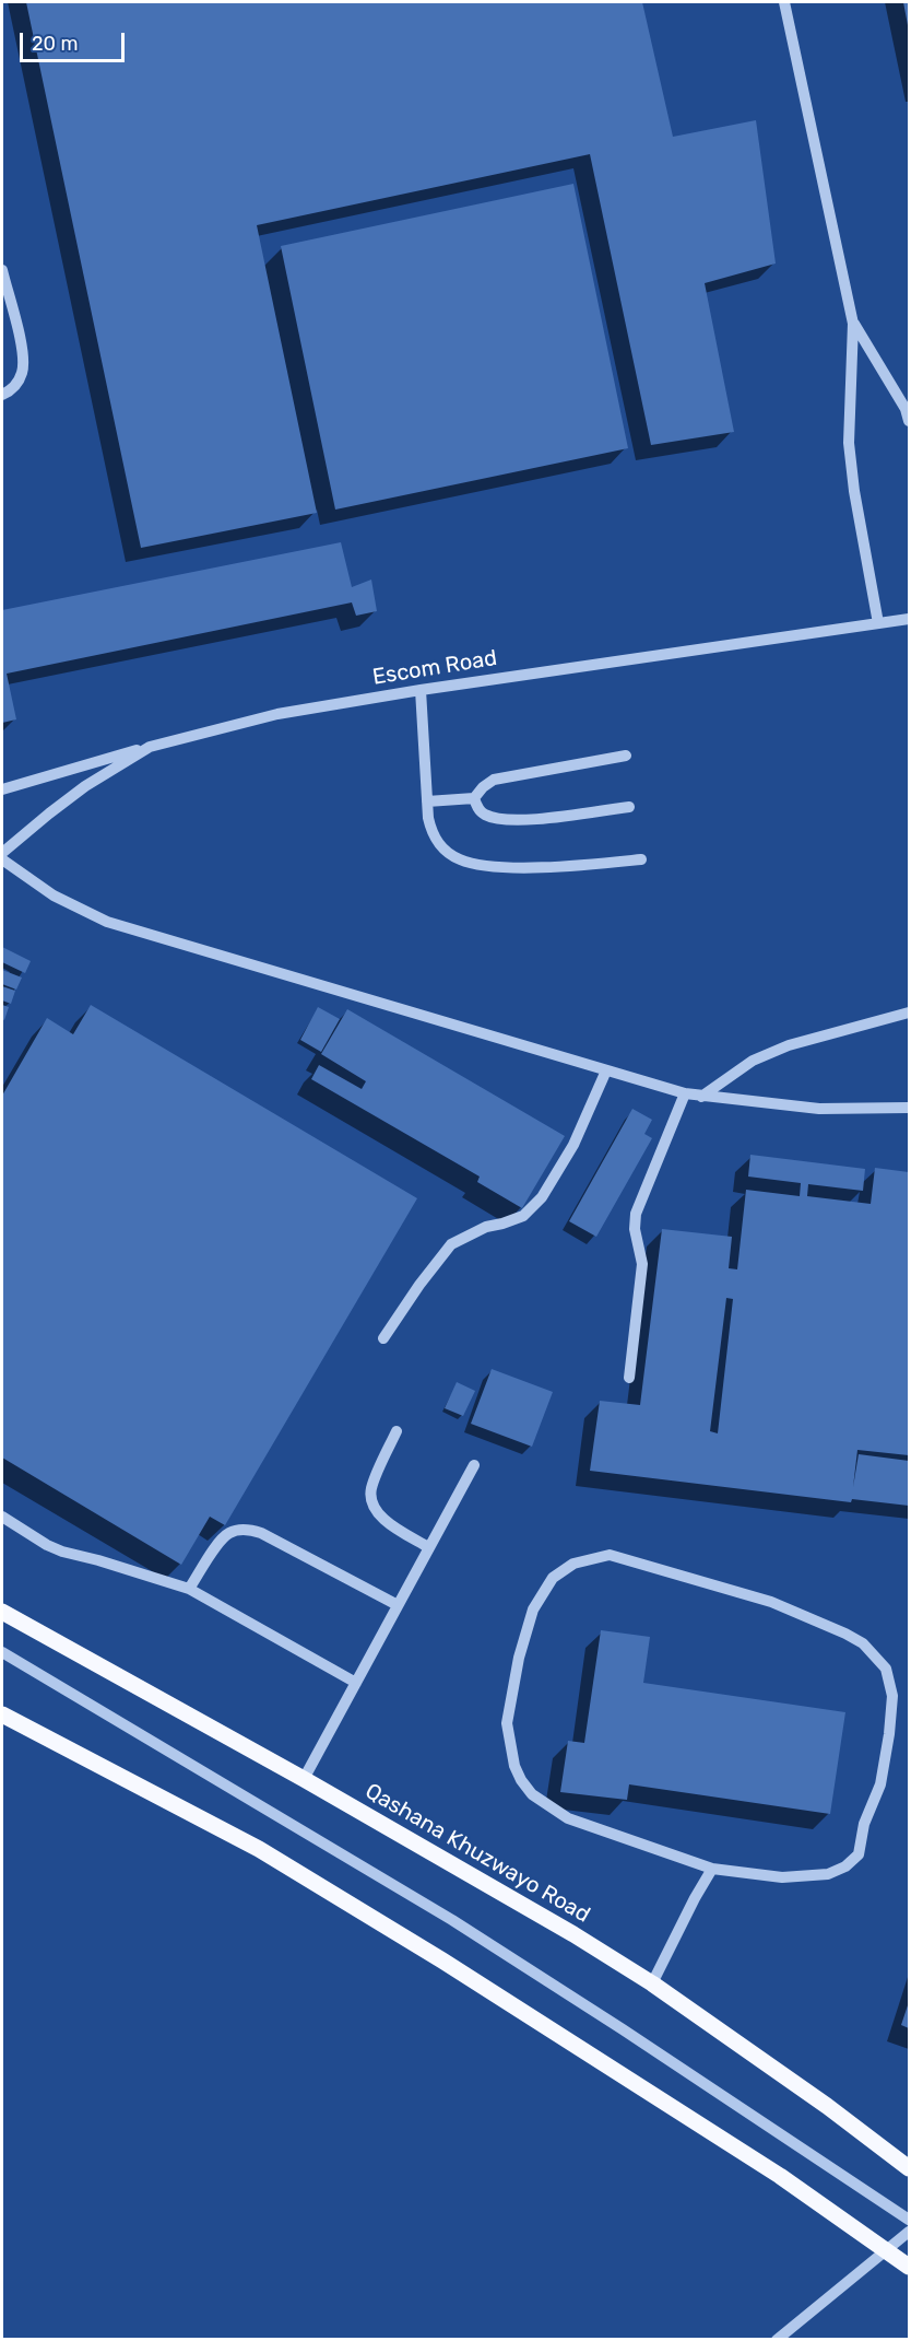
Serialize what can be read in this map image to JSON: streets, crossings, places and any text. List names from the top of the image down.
{
  "streets": {
    "main road": ["Qashana Khuzwayo Road"],
    "street": ["Escom Road"]
  },
  "scale_bar": "20 m"
}
